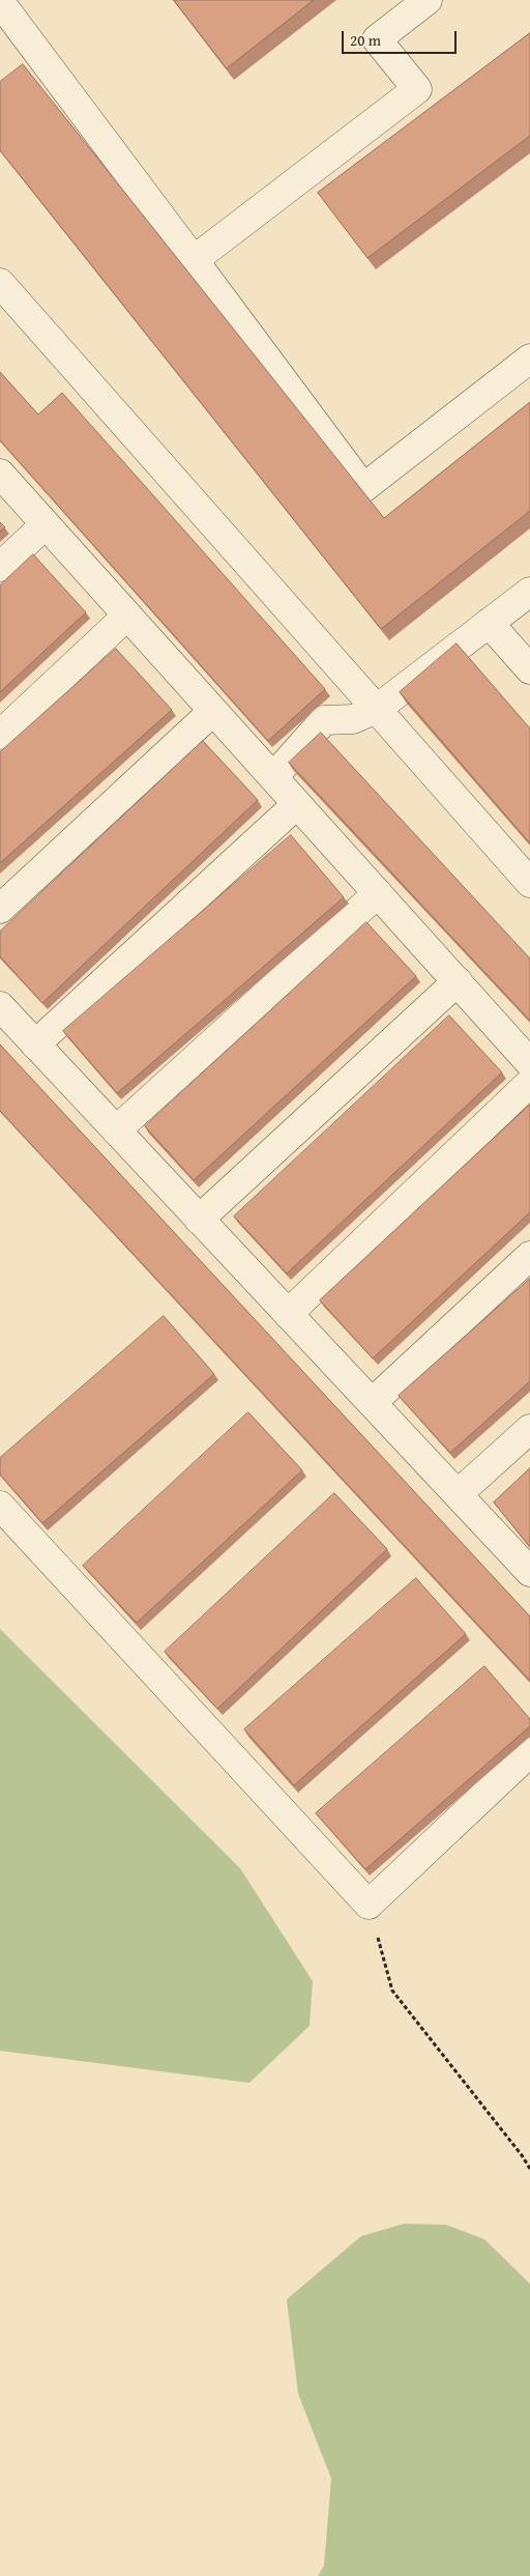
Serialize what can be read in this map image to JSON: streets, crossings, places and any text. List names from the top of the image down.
{
  "scale_bar": "20 m"
}
